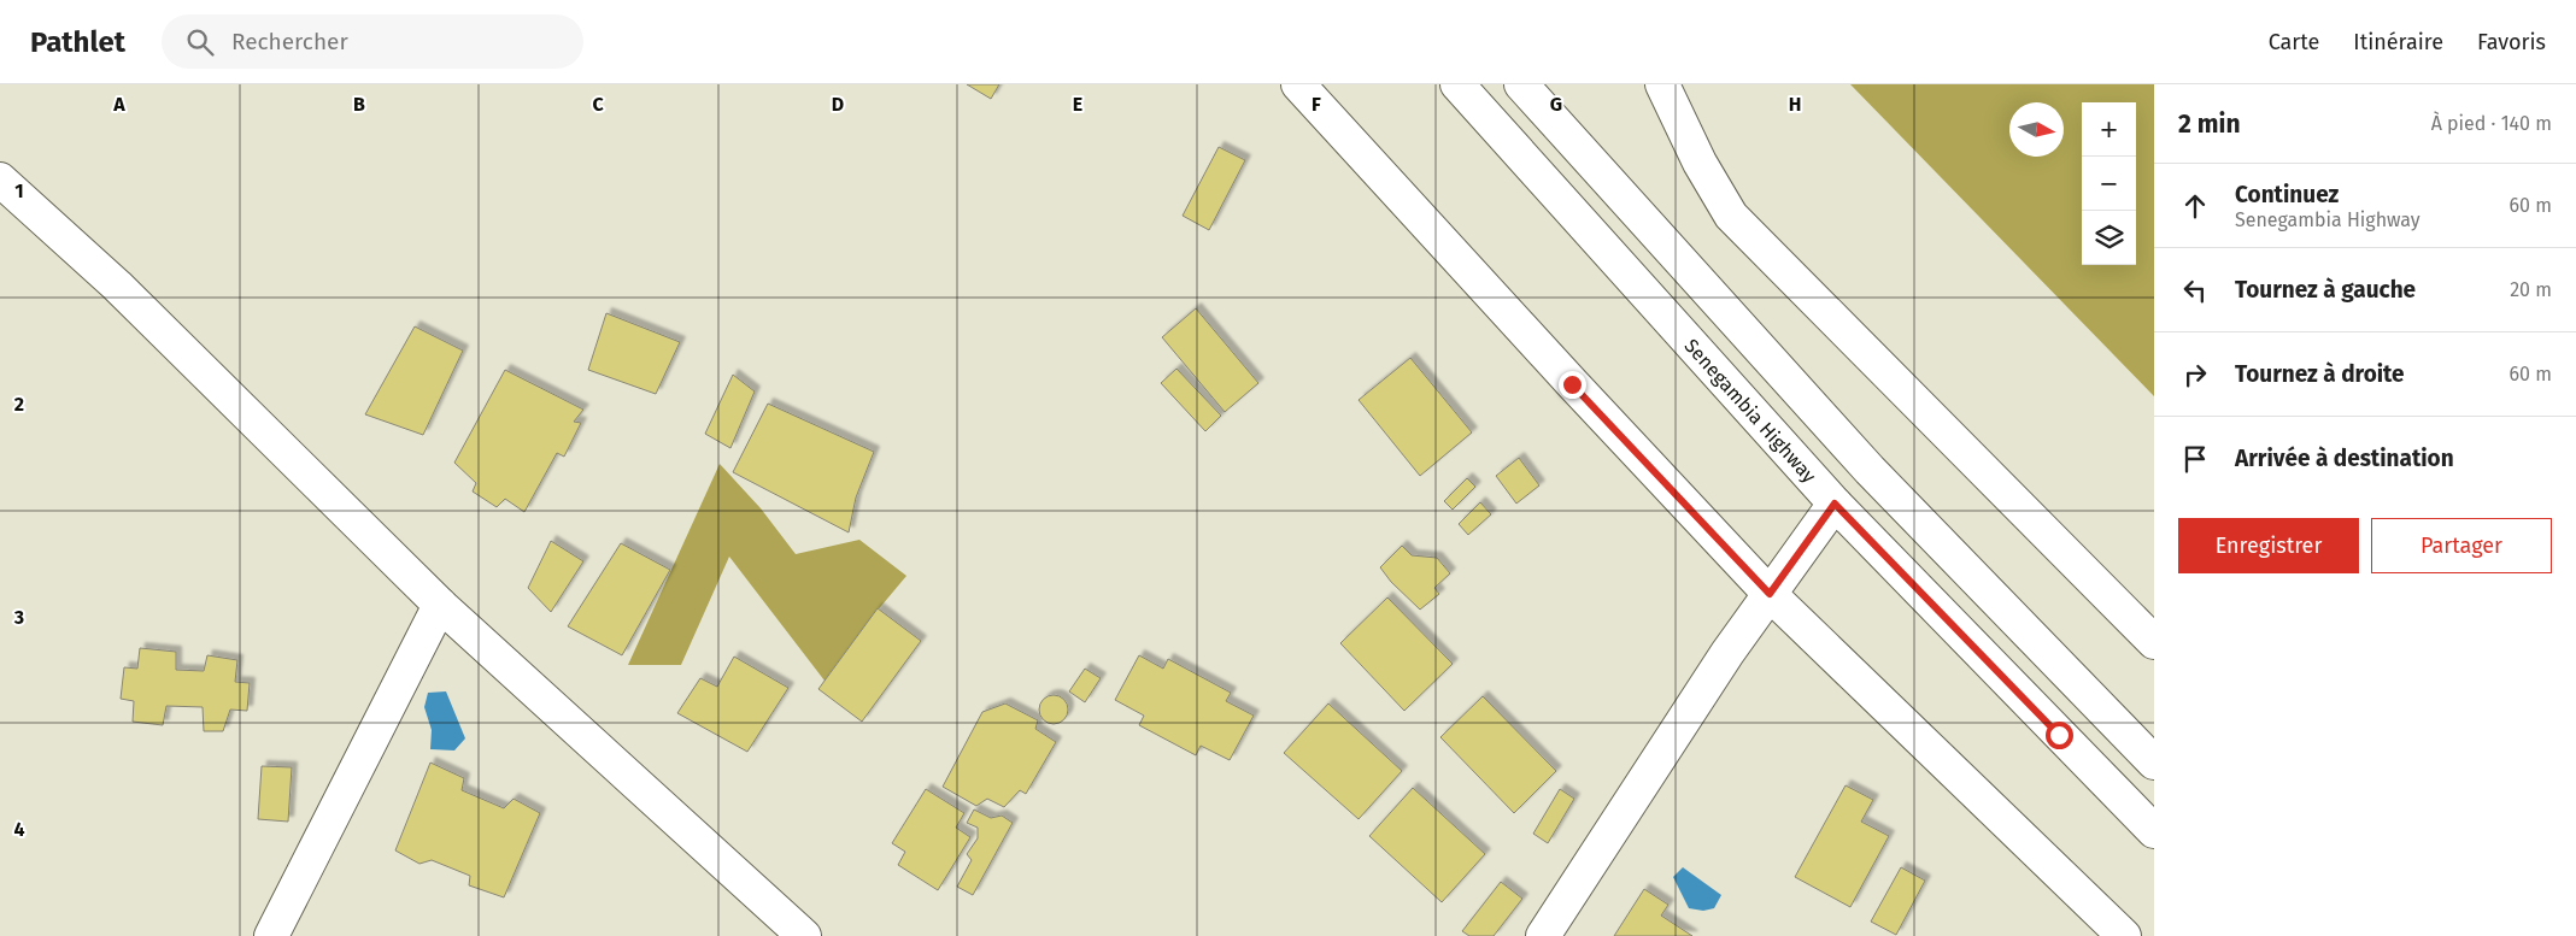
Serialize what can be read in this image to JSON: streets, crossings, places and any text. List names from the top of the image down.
{
  "streets": {
    "street": ["Senegambia Highway"]
  },
  "north": "right",
  "page": {
    "header": "Pathlet",
    "search": "Rechercher",
    "nav": ["Carte", "Itinéraire", "Favoris"],
    "heading": ["2 min", "À pied · 140 m"],
    "map_buttons": ["+", "−"],
    "list": [
      ["Continuez", "Senegambia Highway", "60 m"],
      ["Tournez à gauche", "20 m"],
      ["Tournez à droite", "60 m"],
      "Arrivée à destination"
    ],
    "buttons": ["Enregistrer", "Partager"]
  },
  "grid": {
    "columns": [
      "A",
      "B",
      "C",
      "D",
      "E",
      "F",
      "G",
      "H"
    ],
    "rows": [
      "1",
      "2",
      "3",
      "4"
    ]
  }
}
